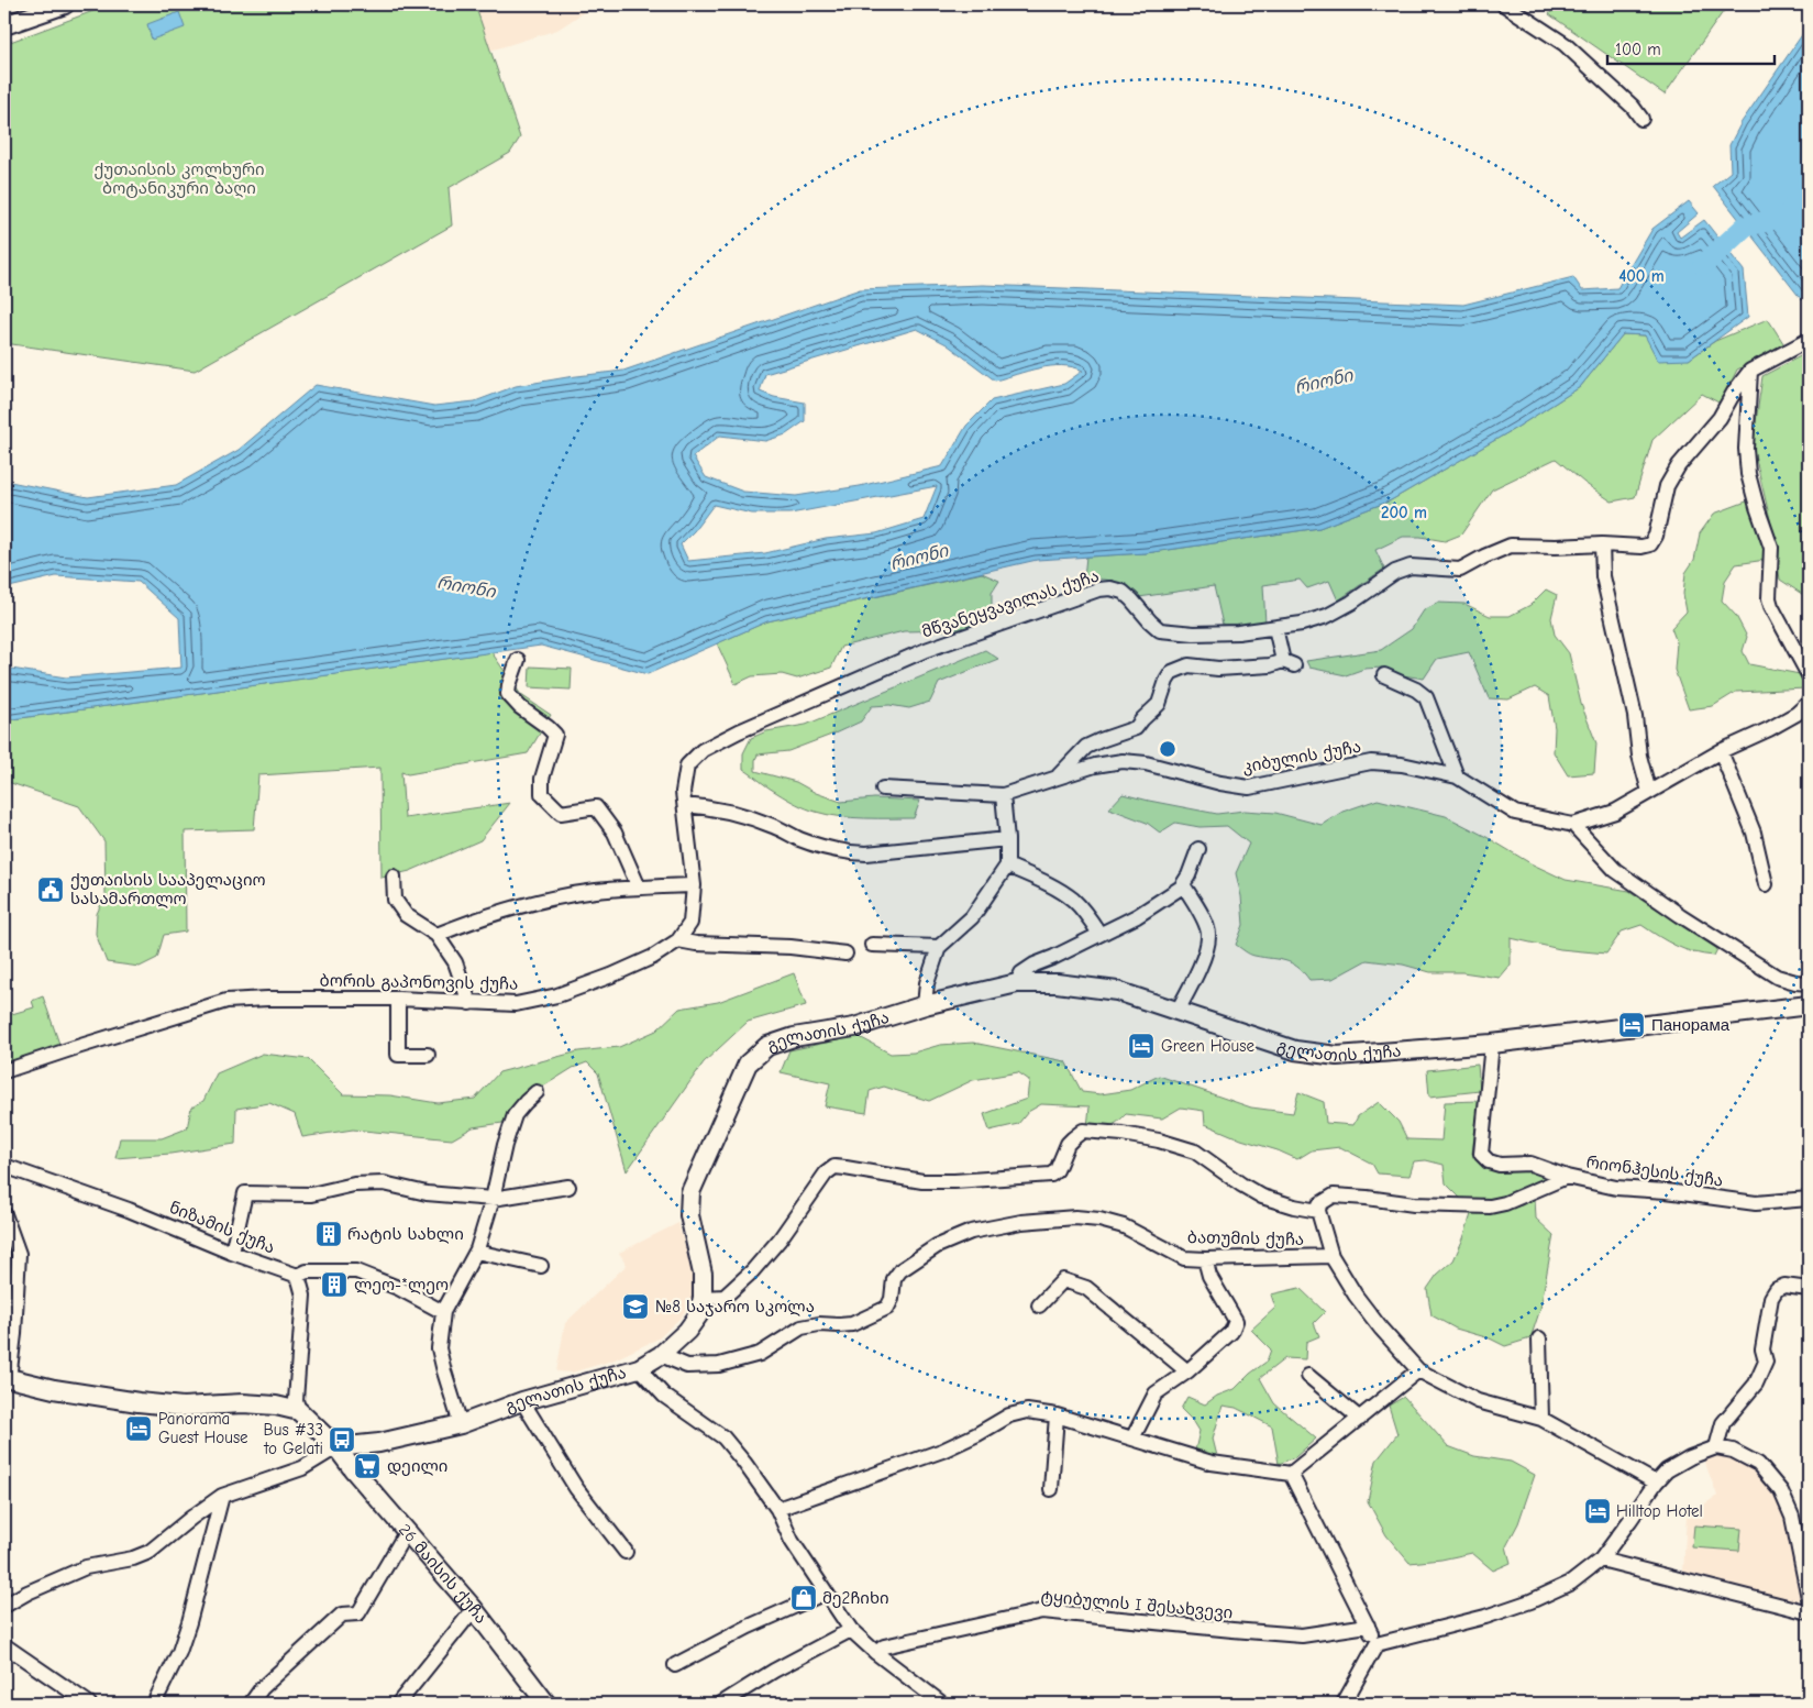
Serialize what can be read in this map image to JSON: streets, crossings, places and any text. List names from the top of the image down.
{
  "streets": {
    "main road": ["გელათის ქუჩა", "26 მაისის ქუჩა"],
    "street": [
      "მწვანეყვავილას ქუჩა",
      "კიბულის ქუჩა",
      "ბორის გაპონოვის ქუჩა",
      "რიონჰესის ქუჩა",
      "ნიზამის ქუჩა",
      "ბათუმის ქუჩა",
      "ტყიბულის I შესახვევი"
    ]
  },
  "crossings": [
    ["გელათის ქუჩა", "რიონჰესის ქუჩა"],
    ["გელათის ქუჩა", "ბათუმის ქუჩა"],
    ["გელათის ქუჩა", "26 მაისის ქუჩა"]
  ],
  "water": ["რიონი"],
  "parks": ["ქუთაისის კოლხური ბოტანიკური ბაღი"],
  "places": {
    "public building": ["ქუთაისის სააპელაციო სასამართლო"],
    "hotel": [
      "Панорама",
      "Green House",
      "Panorama Guest House",
      "Hilltop Hotel"
    ],
    "building": ["რატის სახლი", "ლეო-*ლეო"],
    "school or university": ["№8 საჯარო სკოლა"],
    "bus stop": ["Bus #33 to Gelati"],
    "supermarket": ["დეილი"],
    "shop": ["მე2ჩიხი"]
  },
  "scale_bar": "100 m",
  "rings": ["400 m", "200 m"]
}
